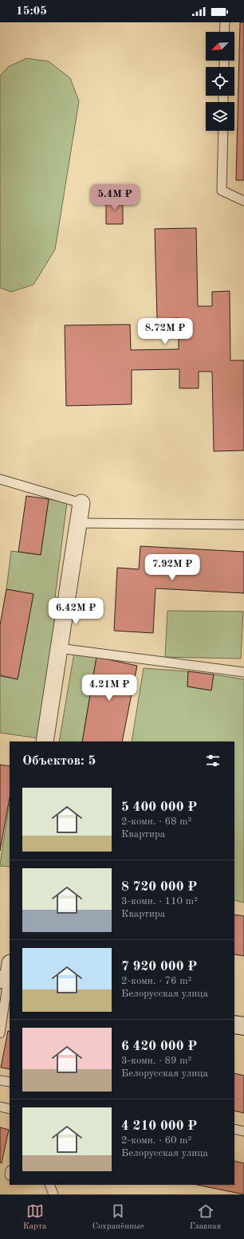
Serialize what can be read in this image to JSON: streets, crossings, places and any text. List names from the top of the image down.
{
  "north": "bottom left",
  "page": {
    "status": "15:05",
    "price": [
      "5.4M ₽",
      "8.72M ₽",
      "7.92M ₽",
      "6.42M ₽",
      "4.21M ₽"
    ],
    "heading": "Объектов: 5",
    "list": [
      {
        "name": "5 400 000 ₽",
        "note": "2-комн. · 68 m² · Квартира"
      },
      {
        "name": "8 720 000 ₽",
        "note": "3-комн. · 110 m² · Квартира"
      },
      {
        "name": "7 920 000 ₽",
        "note": "2-комн. · 76 m² · Белорусская улица"
      },
      {
        "name": "6 420 000 ₽",
        "note": "3-комн. · 89 m² · Белорусская улица"
      },
      {
        "name": "4 210 000 ₽",
        "note": "2-комн. · 60 m² · Белорусская улица"
      }
    ],
    "tabs": ["Карта", "Сохранённые", "Главная"]
  }
}
